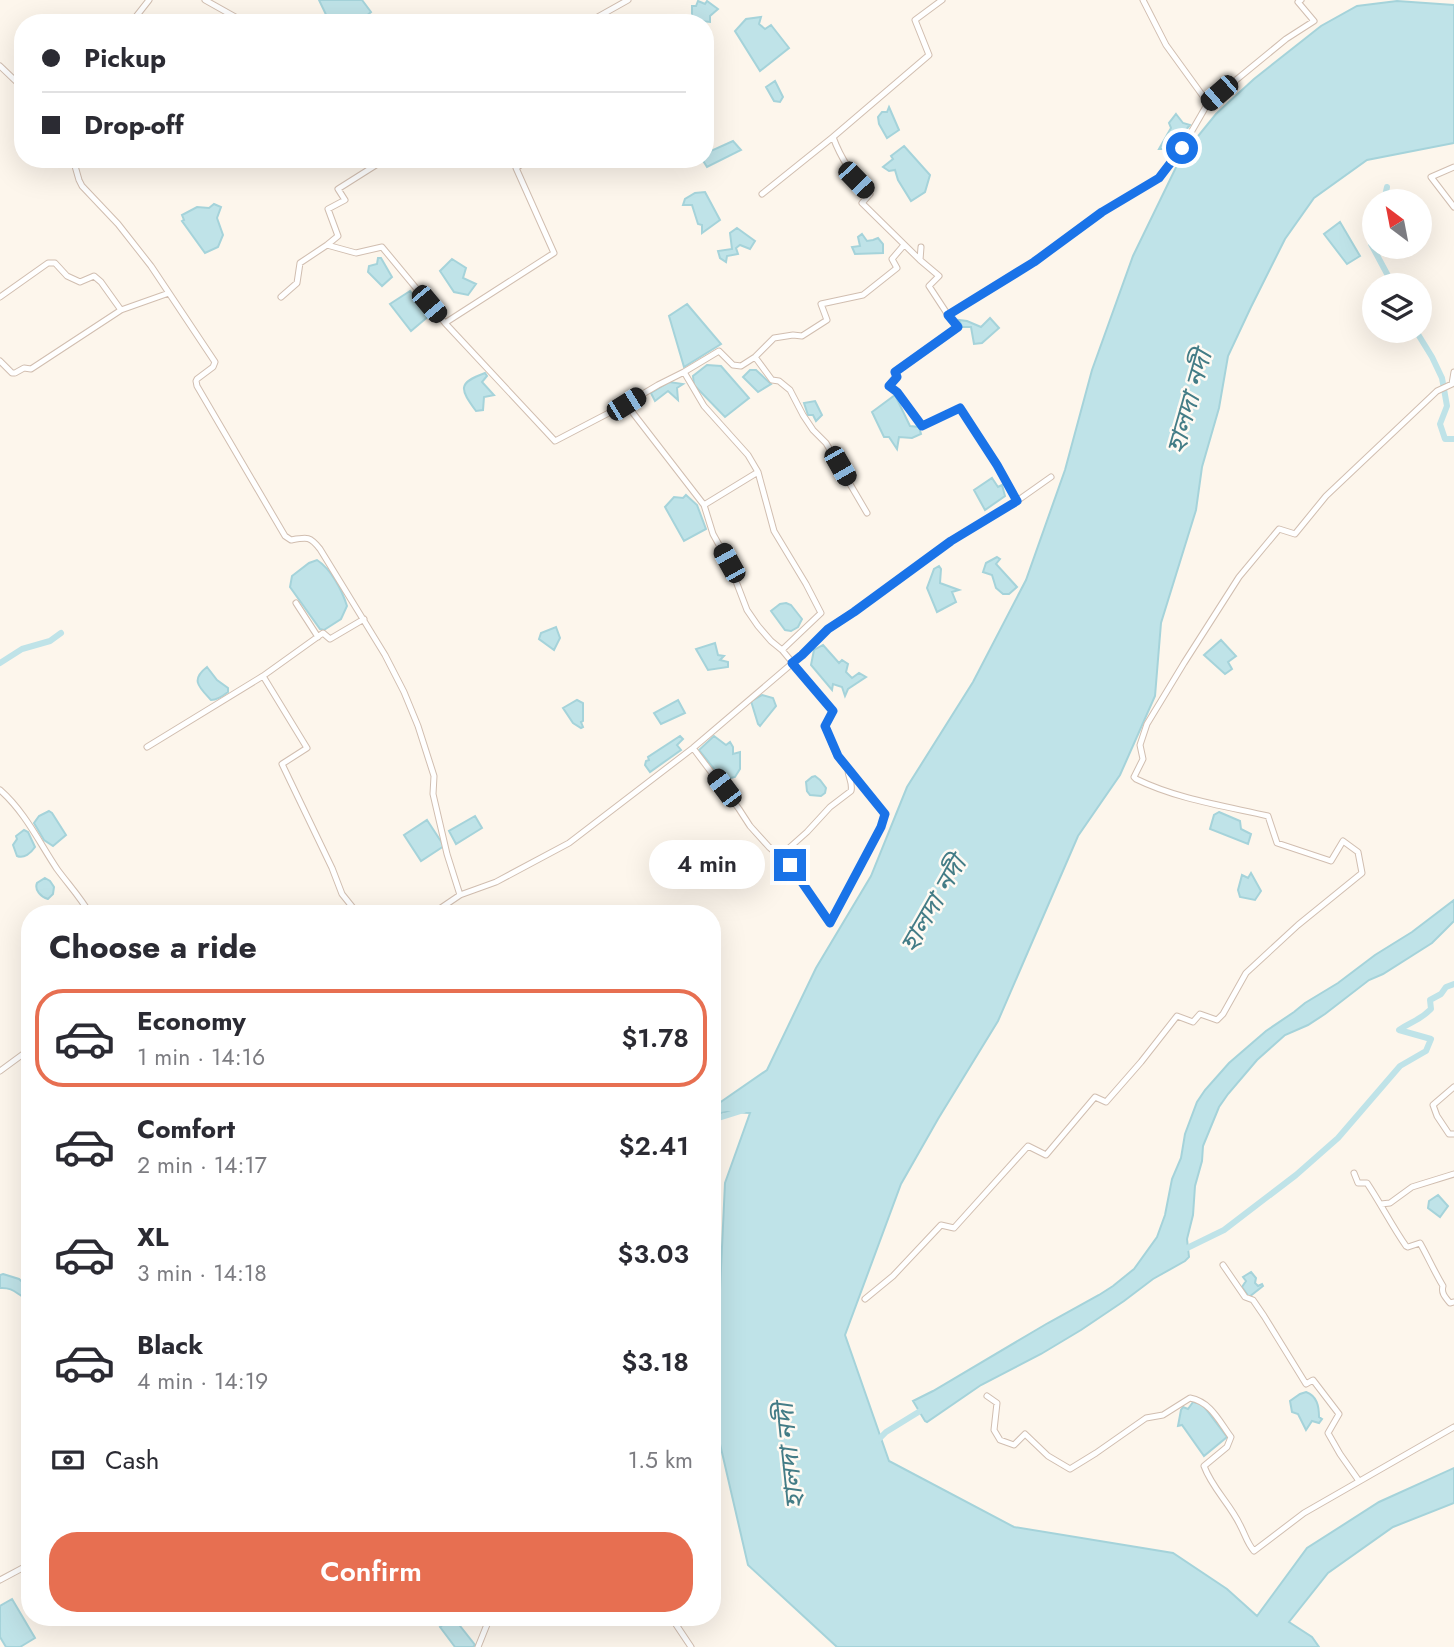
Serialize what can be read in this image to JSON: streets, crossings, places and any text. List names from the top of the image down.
{
  "water": ["হালদা নদী"],
  "north": "top left",
  "page": {
    "banner": ["Pickup", "Drop-off"],
    "bubble": "4 min",
    "heading": "Choose a ride",
    "list": [
      {
        "name": "Economy",
        "note": "1 min · 14:16",
        "value": "$1.78"
      },
      {
        "name": "Comfort",
        "note": "2 min · 14:17",
        "value": "$2.41"
      },
      {
        "name": "XL",
        "note": "3 min · 14:18",
        "value": "$3.03"
      },
      {
        "name": "Black",
        "note": "4 min · 14:19",
        "value": "$3.18"
      }
    ],
    "pay": ["Cash", "1.5 km"],
    "buttons": "Confirm"
  }
}
